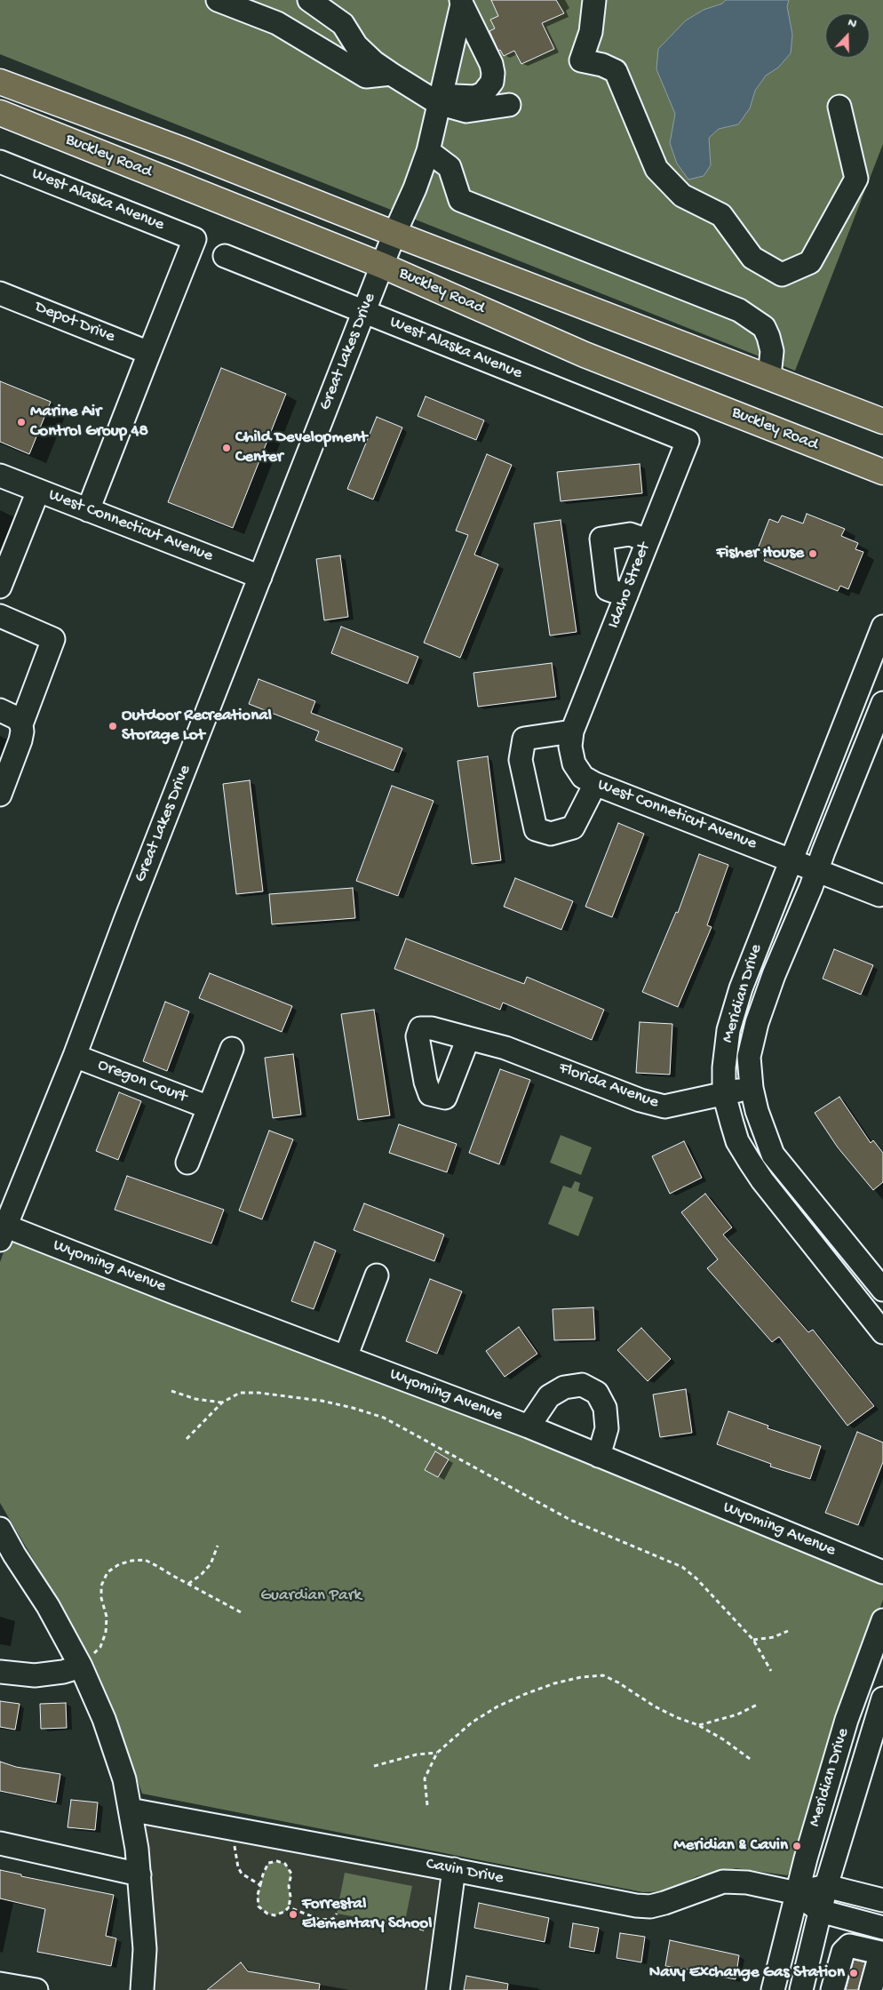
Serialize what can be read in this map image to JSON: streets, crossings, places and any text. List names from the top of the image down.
{
  "streets": {
    "highway": ["Buckley Road"],
    "street": [
      "West Alaska Avenue",
      "Depot Drive",
      "Great Lakes Drive",
      "West Connecticut Avenue",
      "Idaho Street",
      "West Conneticut Avenue",
      "Meridian Drive",
      "Oregon Court",
      "Florida Avenue",
      "Wyoming Avenue",
      "Cavin Drive"
    ]
  },
  "crossings": [
    ["Buckley Road", "Great Lakes Drive"],
    ["West Alaska Avenue", "Depot Drive"],
    ["West Alaska Avenue", "Great Lakes Drive"],
    ["West Alaska Avenue", "Idaho Street"],
    ["Great Lakes Drive", "West Connecticut Avenue"],
    ["Great Lakes Drive", "Oregon Court"],
    ["Great Lakes Drive", "Wyoming Avenue"],
    ["Idaho Street", "West Conneticut Avenue"],
    ["West Conneticut Avenue", "Meridian Drive"],
    ["Meridian Drive", "Florida Avenue"],
    ["Meridian Drive", "Cavin Drive"]
  ],
  "parks": ["Guardian Park"],
  "places": [
    "Marine Air Control Group 48",
    "Child Development Center",
    "Fisher House",
    "Outdoor Recreational Storage Lot",
    "Meridian & Cavin",
    "Forrestal Elementary School",
    "Navy Exchange Gas Station"
  ],
  "north": "top"
}
